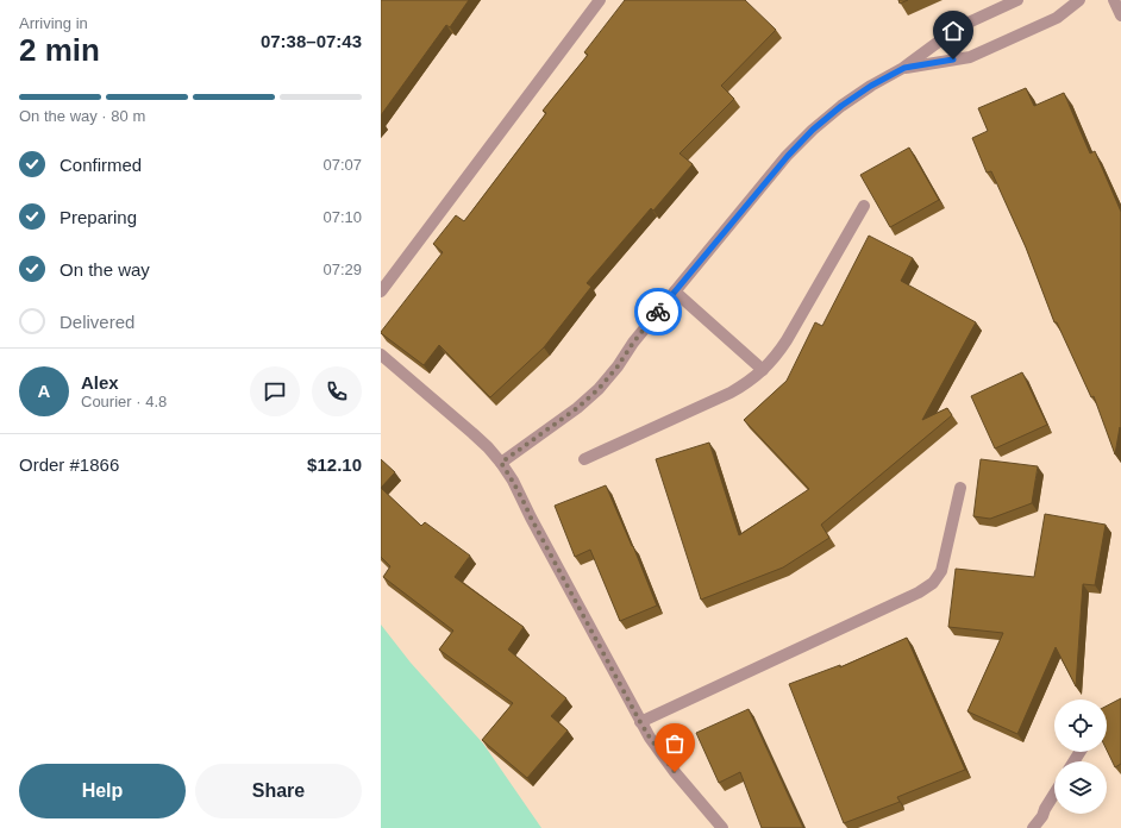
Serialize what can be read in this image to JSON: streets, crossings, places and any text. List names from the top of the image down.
{
  "page": {
    "heading": ["2 min", "Arriving in", "07:38–07:43"],
    "panel": [
      "Alex",
      "Courier · 4.8",
      "Order #1866",
      "$12.10"
    ],
    "bar": "On the way · 80 m",
    "list": [
      ["Confirmed", "07:07"],
      ["Preparing", "07:10"],
      ["On the way", "07:29"],
      "Delivered"
    ],
    "round": "A",
    "buttons": ["Help", "Share"]
  }
}
